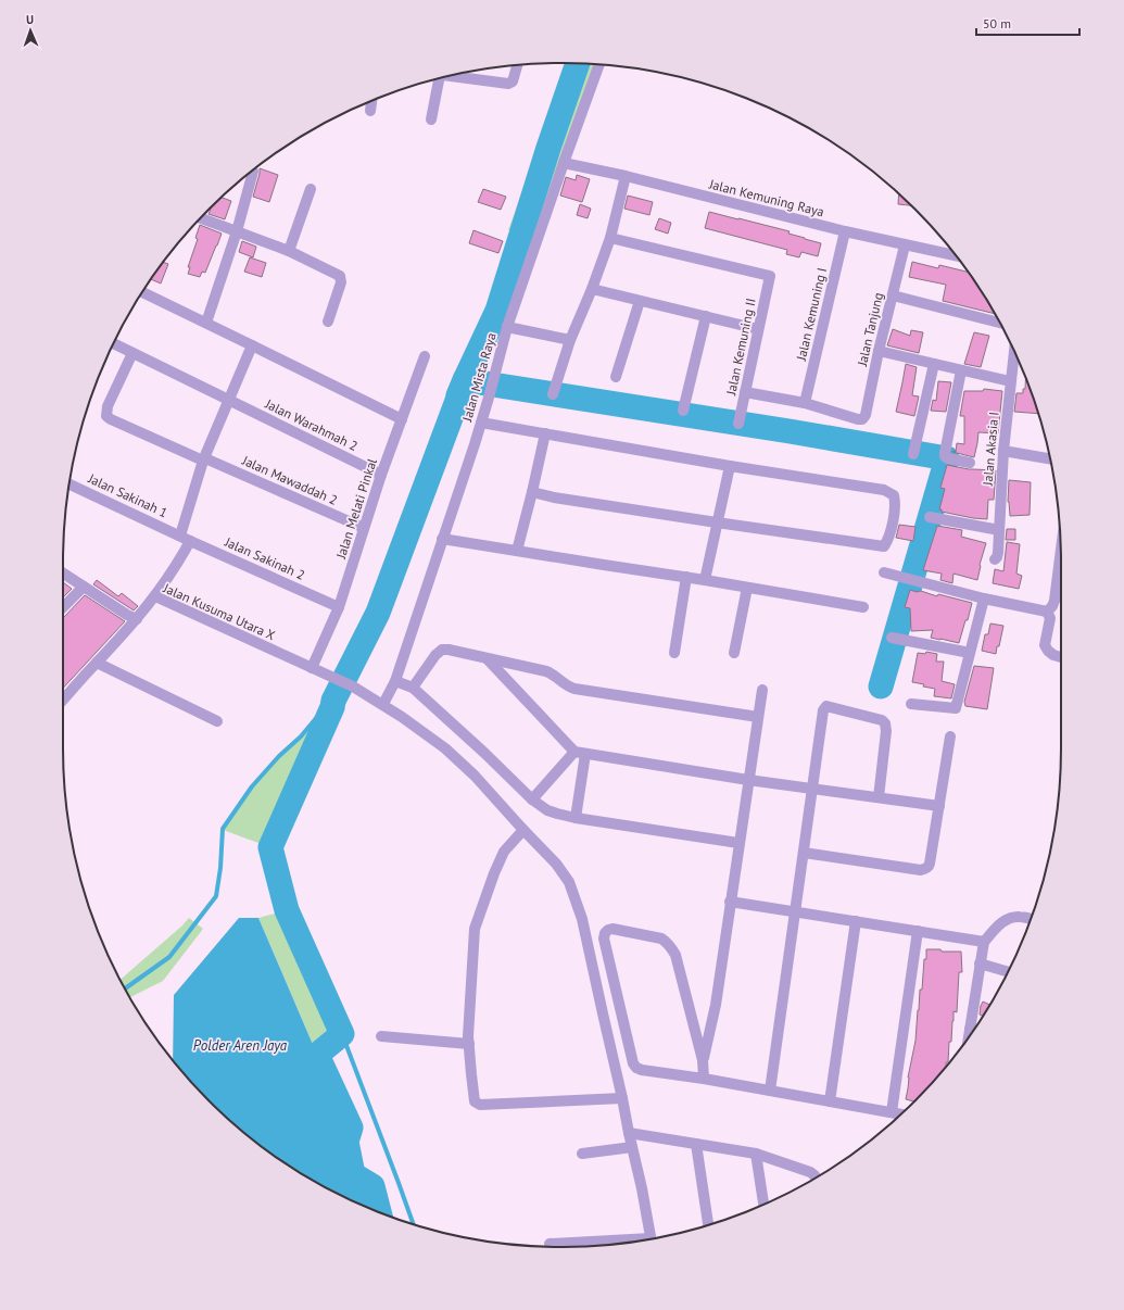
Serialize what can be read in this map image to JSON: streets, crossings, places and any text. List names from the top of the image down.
{
  "streets": {
    "street": [
      "Jalan Kemuning Raya",
      "Jalan Kemuning I",
      "Jalan Tanjung",
      "Jalan Kemuning II",
      "Jalan Mista Raya",
      "Jalan Warahmah 2",
      "Jalan Akasia I",
      "Jalan Mawaddah 2",
      "Jalan Sakinah 1",
      "Jalan Melati Pinkal",
      "Jalan Sakinah 2",
      "Jalan Kusuma Utara X"
    ]
  },
  "crossings": [
    ["Jalan Kemuning Raya", "Jalan Kemuning I"],
    ["Jalan Kemuning Raya", "Jalan Tanjung"],
    ["Jalan Kemuning Raya", "Jalan Mista Raya"],
    ["Jalan Kemuning I", "Jalan Tanjung"],
    ["Jalan Mista Raya", "Jalan Kusuma Utara X"],
    ["Jalan Warahmah 2", "Jalan Mawaddah 2"],
    ["Jalan Warahmah 2", "Jalan Melati Pinkal"],
    ["Jalan Mawaddah 2", "Jalan Melati Pinkal"],
    ["Jalan Sakinah 1", "Jalan Sakinah 2"],
    ["Jalan Melati Pinkal", "Jalan Sakinah 2"],
    ["Jalan Melati Pinkal", "Jalan Kusuma Utara X"]
  ],
  "water": ["Polder Aren Jaya"],
  "scale_bar": "50 m",
  "north": "top"
}
